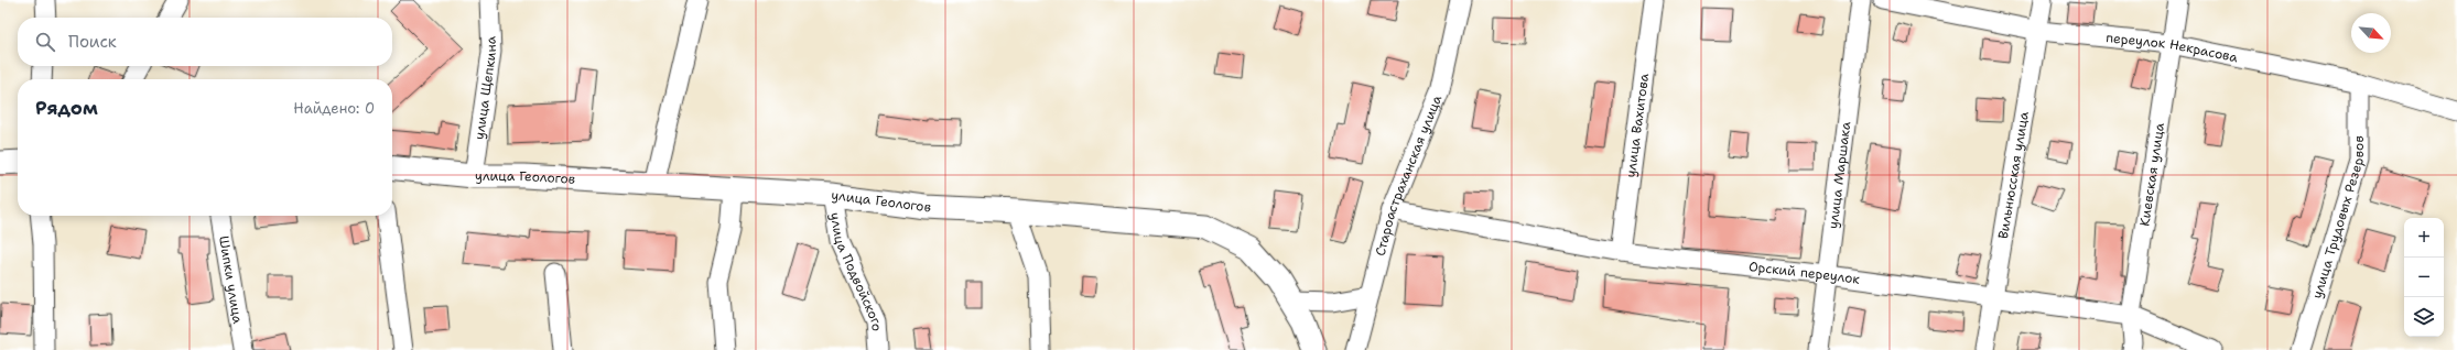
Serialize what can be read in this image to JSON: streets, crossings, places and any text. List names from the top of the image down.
{
  "streets": {
    "street": [
      "переулок Некрасова",
      "улица Щепкина",
      "улица Вахитова",
      "Староастраханская улица",
      "улица Маршака",
      "Вильнюсская улица",
      "Киевская улица",
      "улица Геологов",
      "улица Трудовых Резервов",
      "улица Подвойского",
      "Орский переулок",
      "Шипки улица"
    ]
  },
  "crossings": [
    ["переулок Некрасова", "Вильнюсская улица"],
    ["переулок Некрасова", "Киевская улица"],
    ["переулок Некрасова", "улица Трудовых Резервов"],
    ["улица Щепкина", "улица Геологов"],
    ["улица Вахитова", "Орский переулок"],
    ["Староастраханская улица", "Орский переулок"],
    ["улица Маршака", "Орский переулок"],
    ["Вильнюсская улица", "Орский переулок"],
    ["Киевская улица", "Орский переулок"],
    ["улица Геологов", "улица Подвойского"]
  ],
  "north": "bottom right",
  "page": {
    "search": "Поиск",
    "heading": ["Рядом", "Найдено: 0"],
    "map_buttons": ["+", "−"]
  }
}
